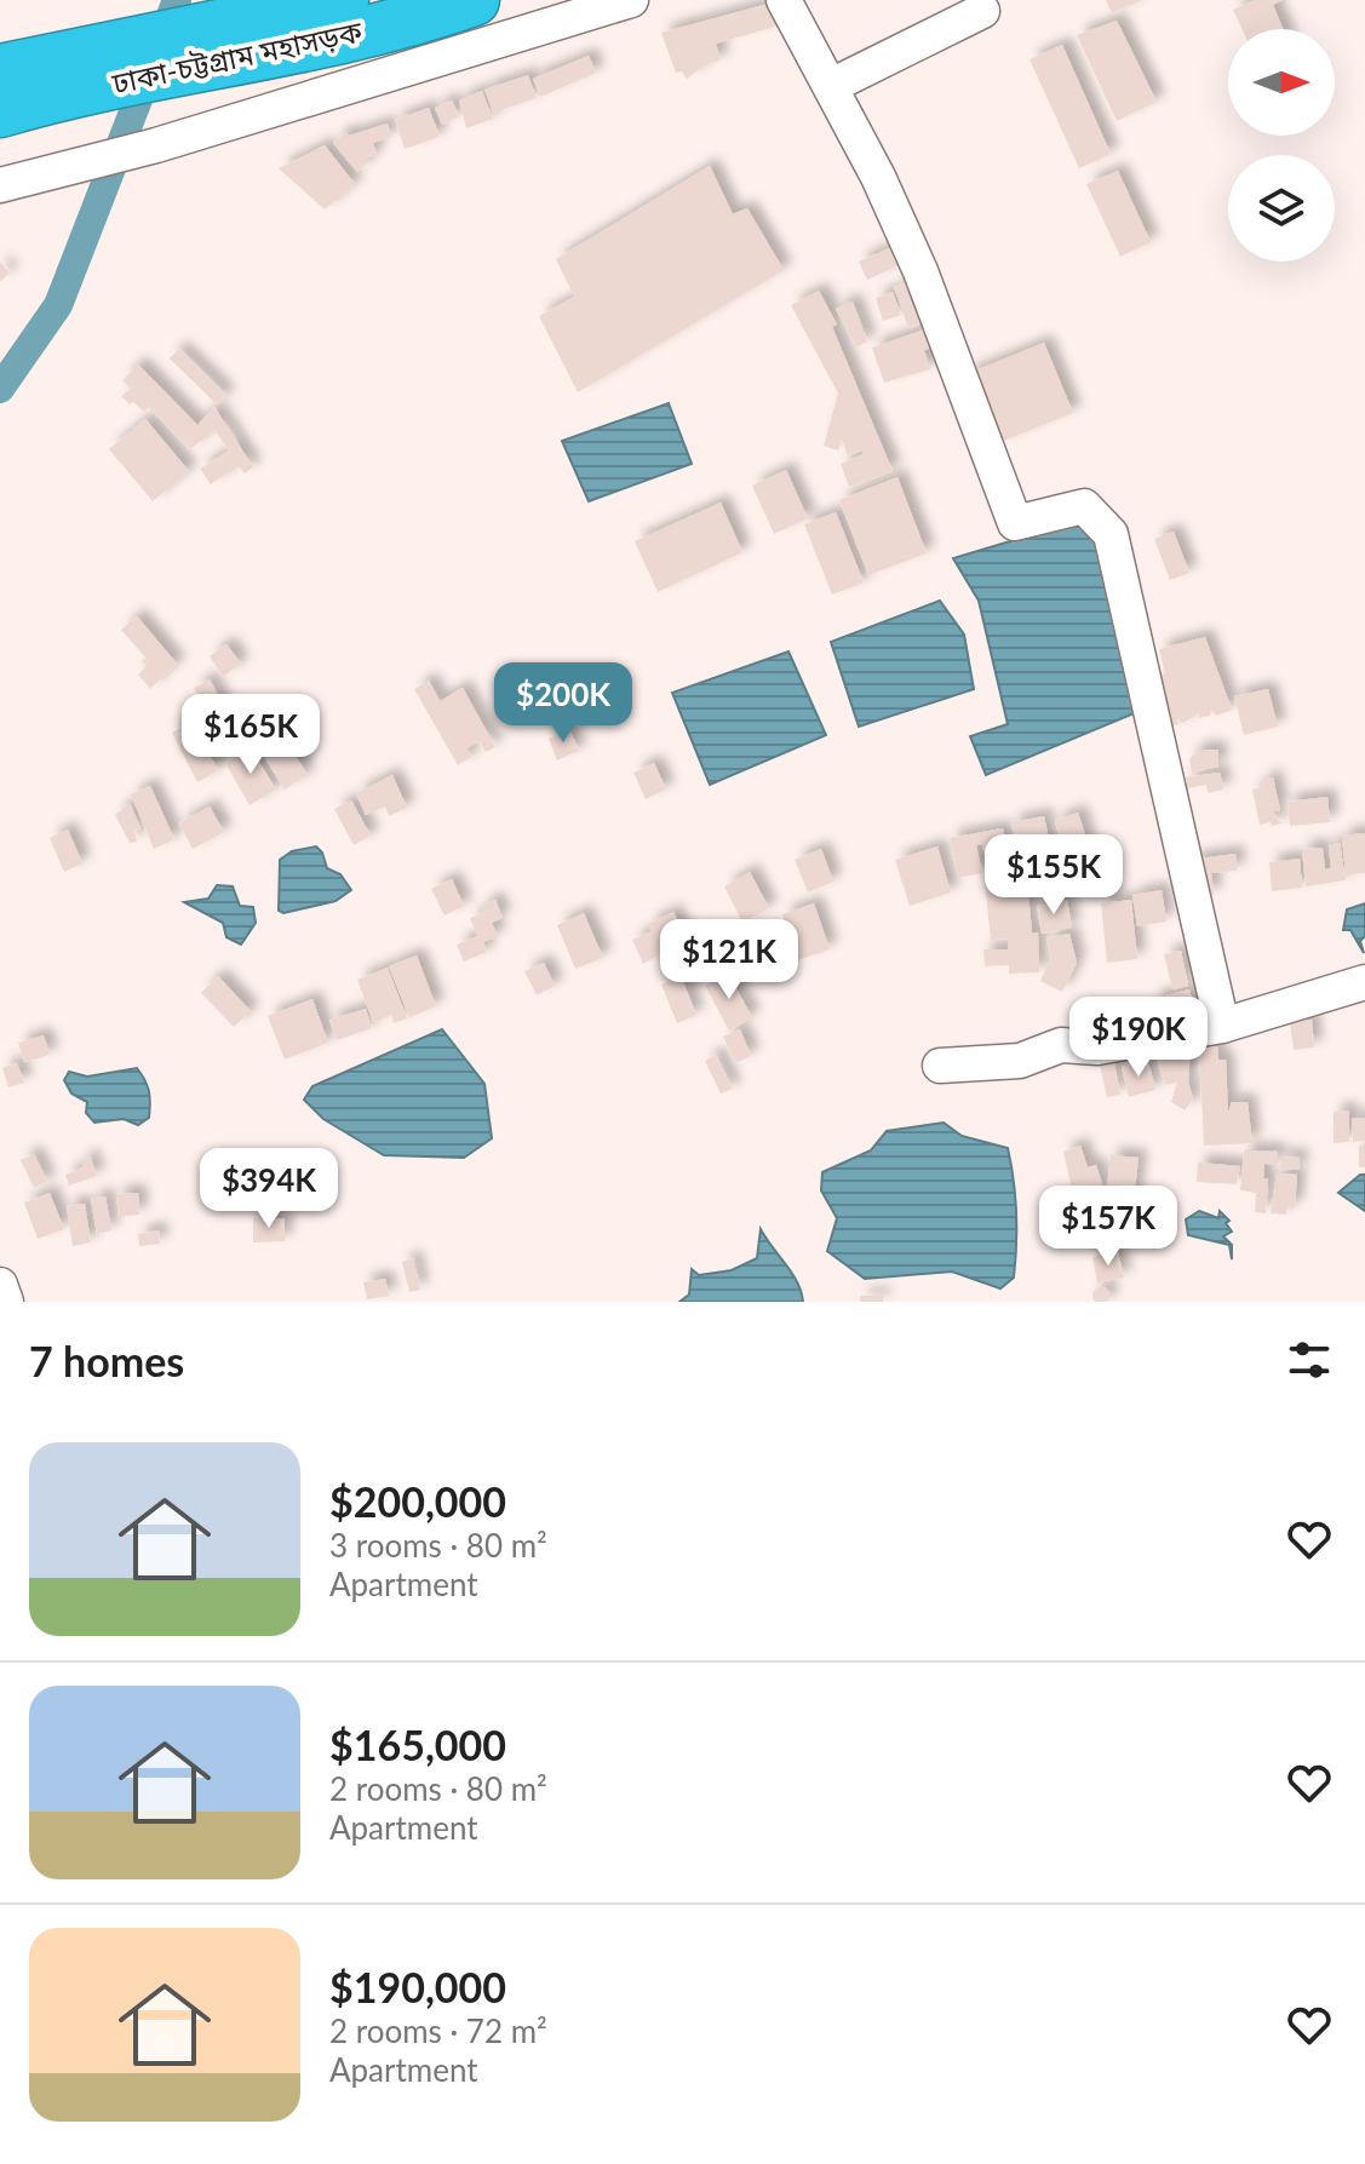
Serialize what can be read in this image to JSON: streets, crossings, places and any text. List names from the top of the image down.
{
  "streets": {
    "highway": ["ঢাকা-চট্টগ্রাম মহাসড়ক"]
  },
  "north": "right",
  "page": {
    "price": [
      "$200K",
      "$165K",
      "$155K",
      "$121K",
      "$190K",
      "$394K",
      "$157K"
    ],
    "heading": "7 homes",
    "list": [
      {
        "name": "$200,000",
        "note": "3 rooms · 80 m² · Apartment"
      },
      {
        "name": "$165,000",
        "note": "2 rooms · 80 m² · Apartment"
      },
      {
        "name": "$190,000",
        "note": "2 rooms · 72 m² · Apartment"
      }
    ]
  }
}
